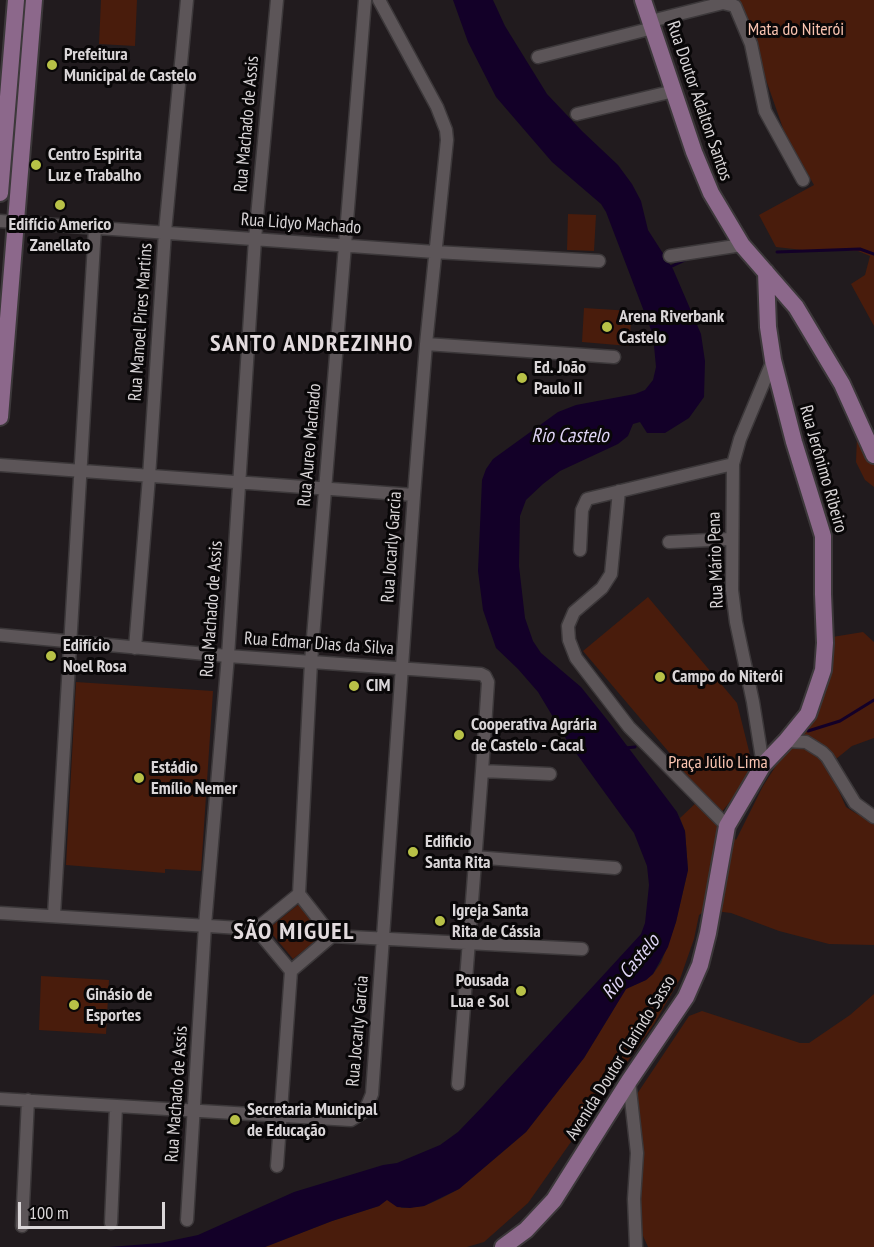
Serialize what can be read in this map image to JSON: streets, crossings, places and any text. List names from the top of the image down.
{
  "streets": {
    "main road": ["Rua Doutor Adalton Santos", "Rua Jerônimo Ribeiro", "Avenida Doutor Clarindo Sasso"],
    "street": [
      "Rua Machado de Assis",
      "Rua Lidyo Machado",
      "Rua Manoel Pires Martins",
      "Rua Aureo Machado",
      "Rua Jocarly Garcia",
      "Rua Mário Pena",
      "Rua Edmar Dias da Silva"
    ]
  },
  "crossings": [
    ["Rua Doutor Adalton Santos", "Rua Jerônimo Ribeiro"],
    ["Rua Machado de Assis", "Rua Lidyo Machado"],
    ["Rua Machado de Assis", "Rua Edmar Dias da Silva"],
    ["Rua Lidyo Machado", "Rua Manoel Pires Martins"],
    ["Rua Lidyo Machado", "Rua Aureo Machado"],
    ["Rua Lidyo Machado", "Rua Jocarly Garcia"],
    ["Rua Manoel Pires Martins", "Rua Edmar Dias da Silva"],
    ["Rua Aureo Machado", "Rua Edmar Dias da Silva"],
    ["Rua Jerônimo Ribeiro", "Rua Mário Pena"],
    ["Rua Jerônimo Ribeiro", "Avenida Doutor Clarindo Sasso"],
    ["Rua Jocarly Garcia", "Rua Edmar Dias da Silva"],
    ["Rua Mário Pena", "Avenida Doutor Clarindo Sasso"]
  ],
  "districts": ["SANTO ANDREZINHO", "SÃO MIGUEL"],
  "water": ["Rio Castelo"],
  "parks": ["Mata do Niterói", "Praça Júlio Lima"],
  "places": [
    "Prefeitura Municipal de Castelo",
    "Centro Espirita Luz e Trabalho",
    "Edifício Americo Zanellato",
    "Arena Riverbank Castelo",
    "Ed. João Paulo II",
    "Edifício Noel Rosa",
    "Campo do Niterói",
    "CIM",
    "Cooperativa Agrária de Castelo - Cacal",
    "Estádio Emílio Nemer",
    "Edificio Santa Rita",
    "Igreja Santa Rita de Cássia",
    "Pousada Lua e Sol",
    "Ginásio de Esportes",
    "Secretaria Municipal de Educação"
  ],
  "scale_bar": "100 m"
}
